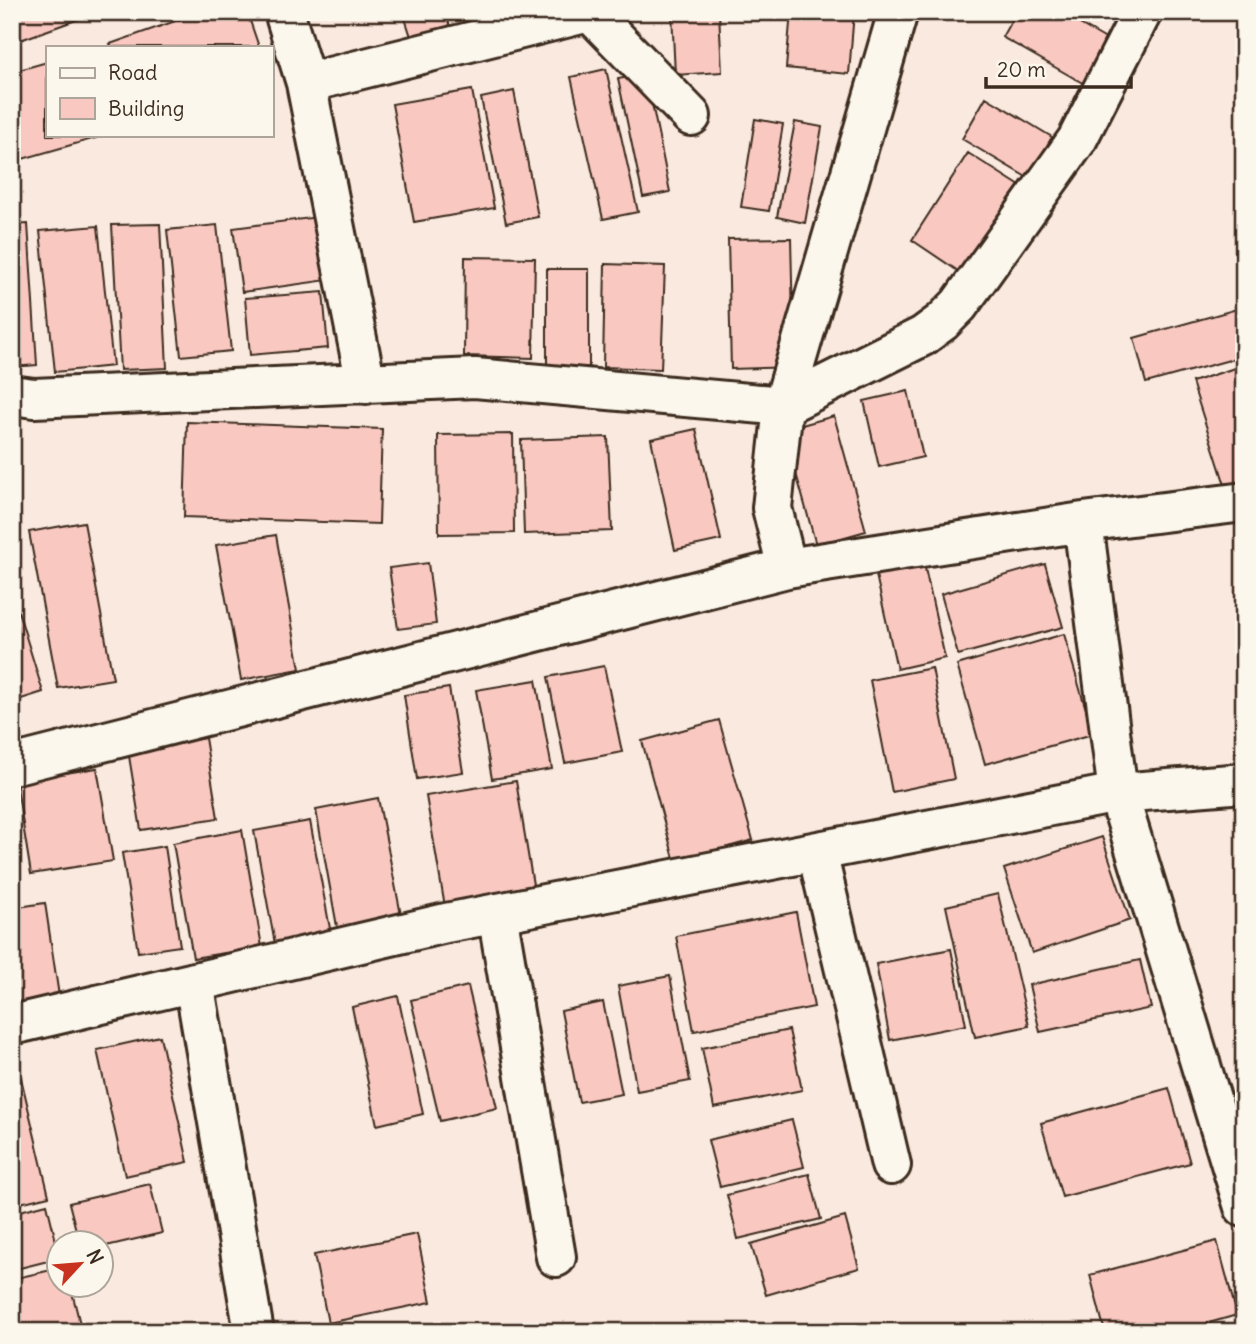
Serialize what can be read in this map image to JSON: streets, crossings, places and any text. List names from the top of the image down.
{
  "legend": ["Road", "Building"],
  "scale_bar": "20 m",
  "north": "top right"
}
